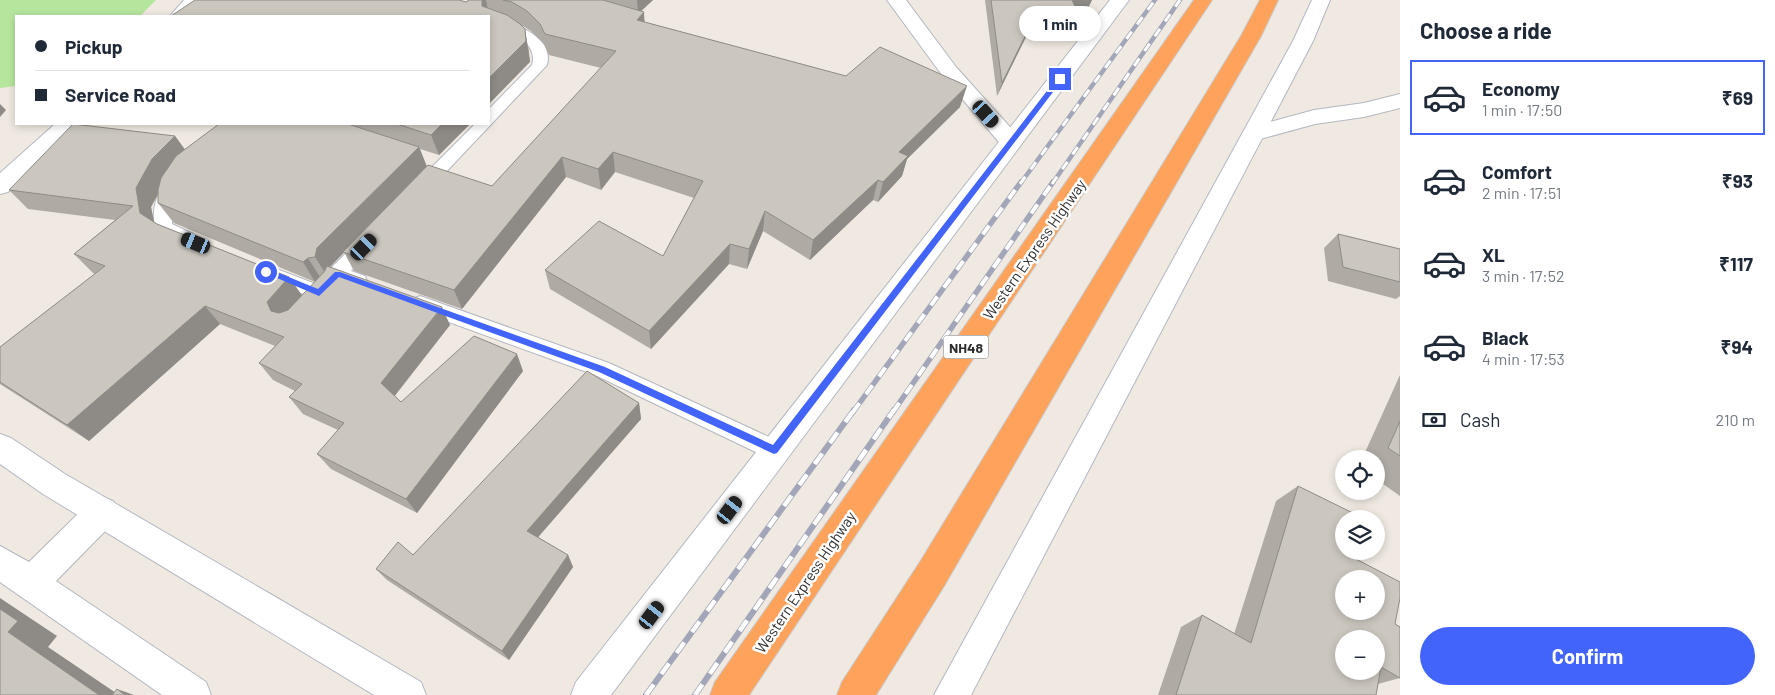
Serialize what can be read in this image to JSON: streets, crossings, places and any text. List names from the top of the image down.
{
  "streets": {
    "highway": ["Western Express Highway", "NH48"]
  },
  "page": {
    "heading": "Choose a ride",
    "bubble": "1 min",
    "banner": ["Pickup", "Service Road"],
    "list": [
      {
        "name": "Economy",
        "note": "1 min · 17:50",
        "value": "₹69"
      },
      {
        "name": "Comfort",
        "note": "2 min · 17:51",
        "value": "₹93"
      },
      {
        "name": "XL",
        "note": "3 min · 17:52",
        "value": "₹117"
      },
      {
        "name": "Black",
        "note": "4 min · 17:53",
        "value": "₹94"
      }
    ],
    "pay": ["Cash", "210 m"],
    "map_buttons": ["+", "−"],
    "buttons": "Confirm"
  }
}
